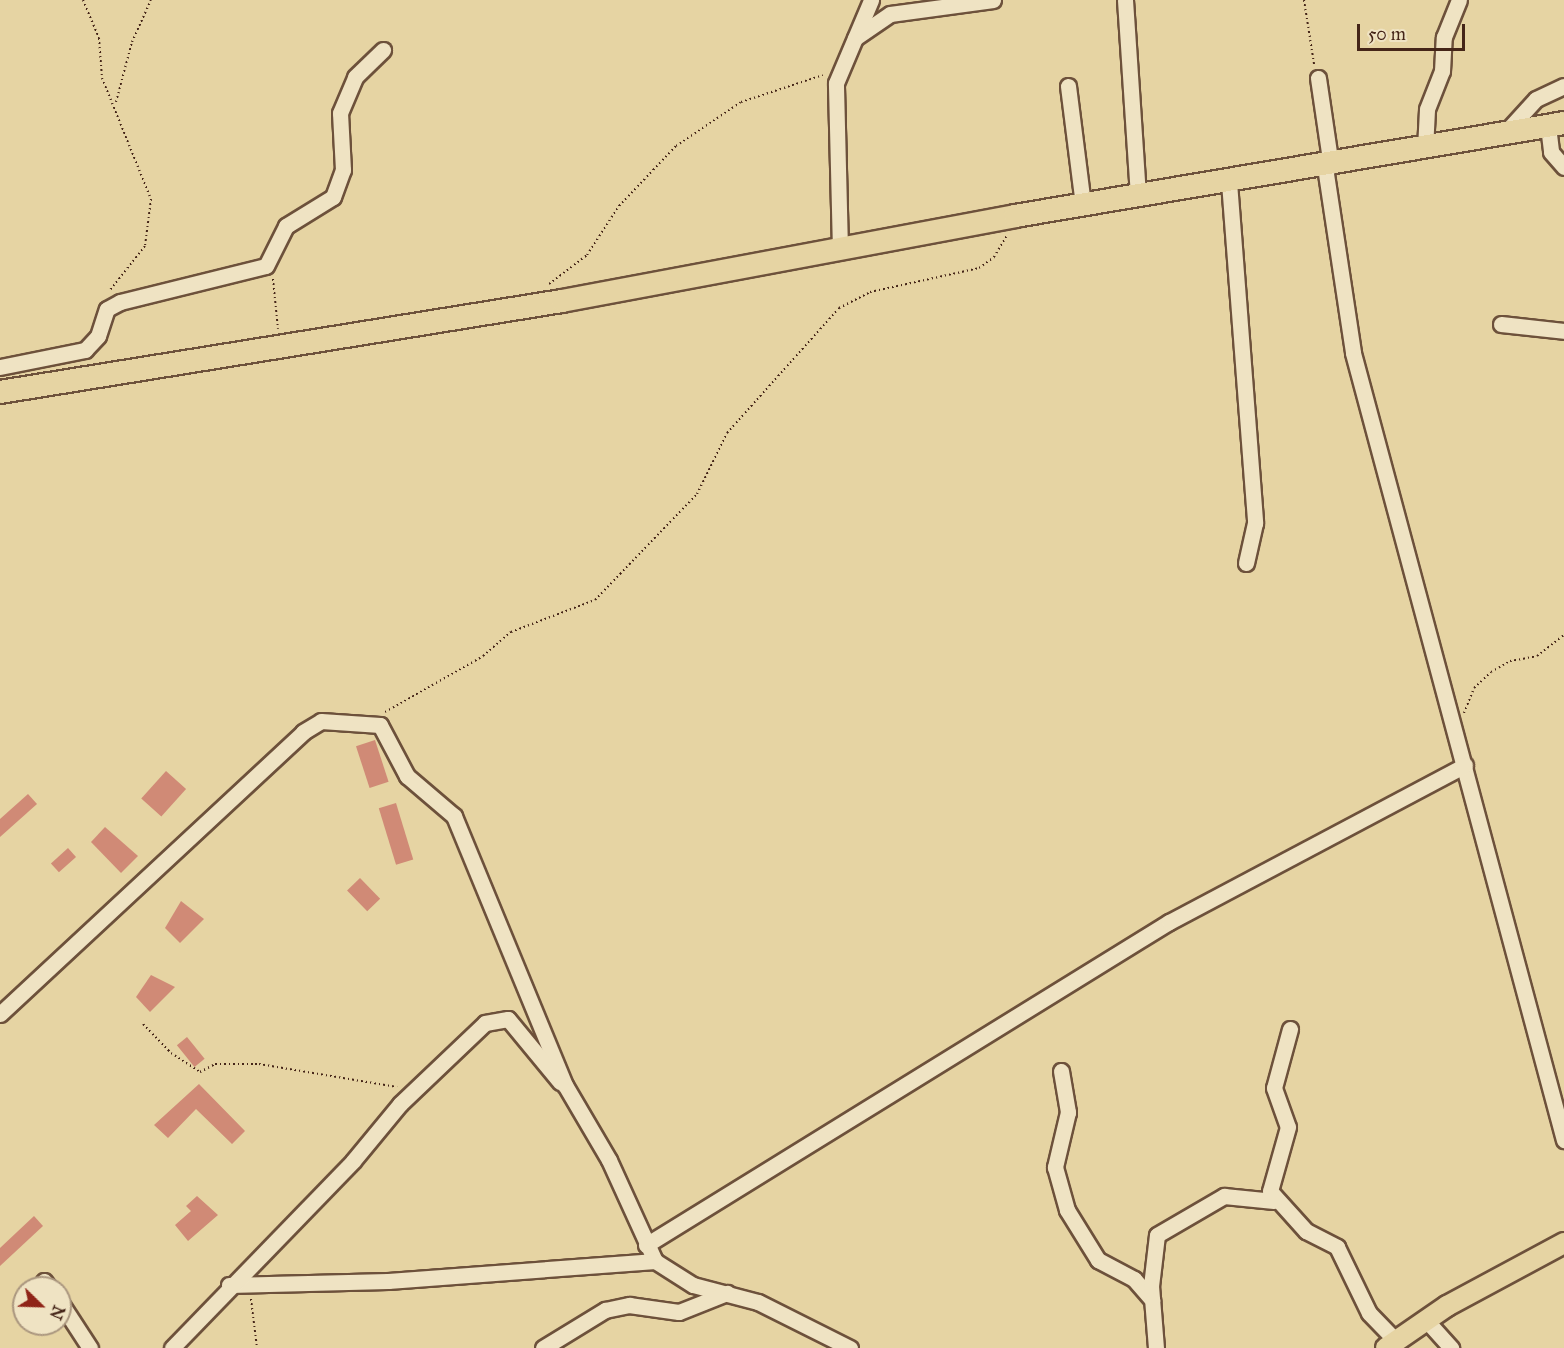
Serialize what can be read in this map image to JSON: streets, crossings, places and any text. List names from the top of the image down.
{
  "scale_bar": "50 m",
  "north": "bottom right"
}
